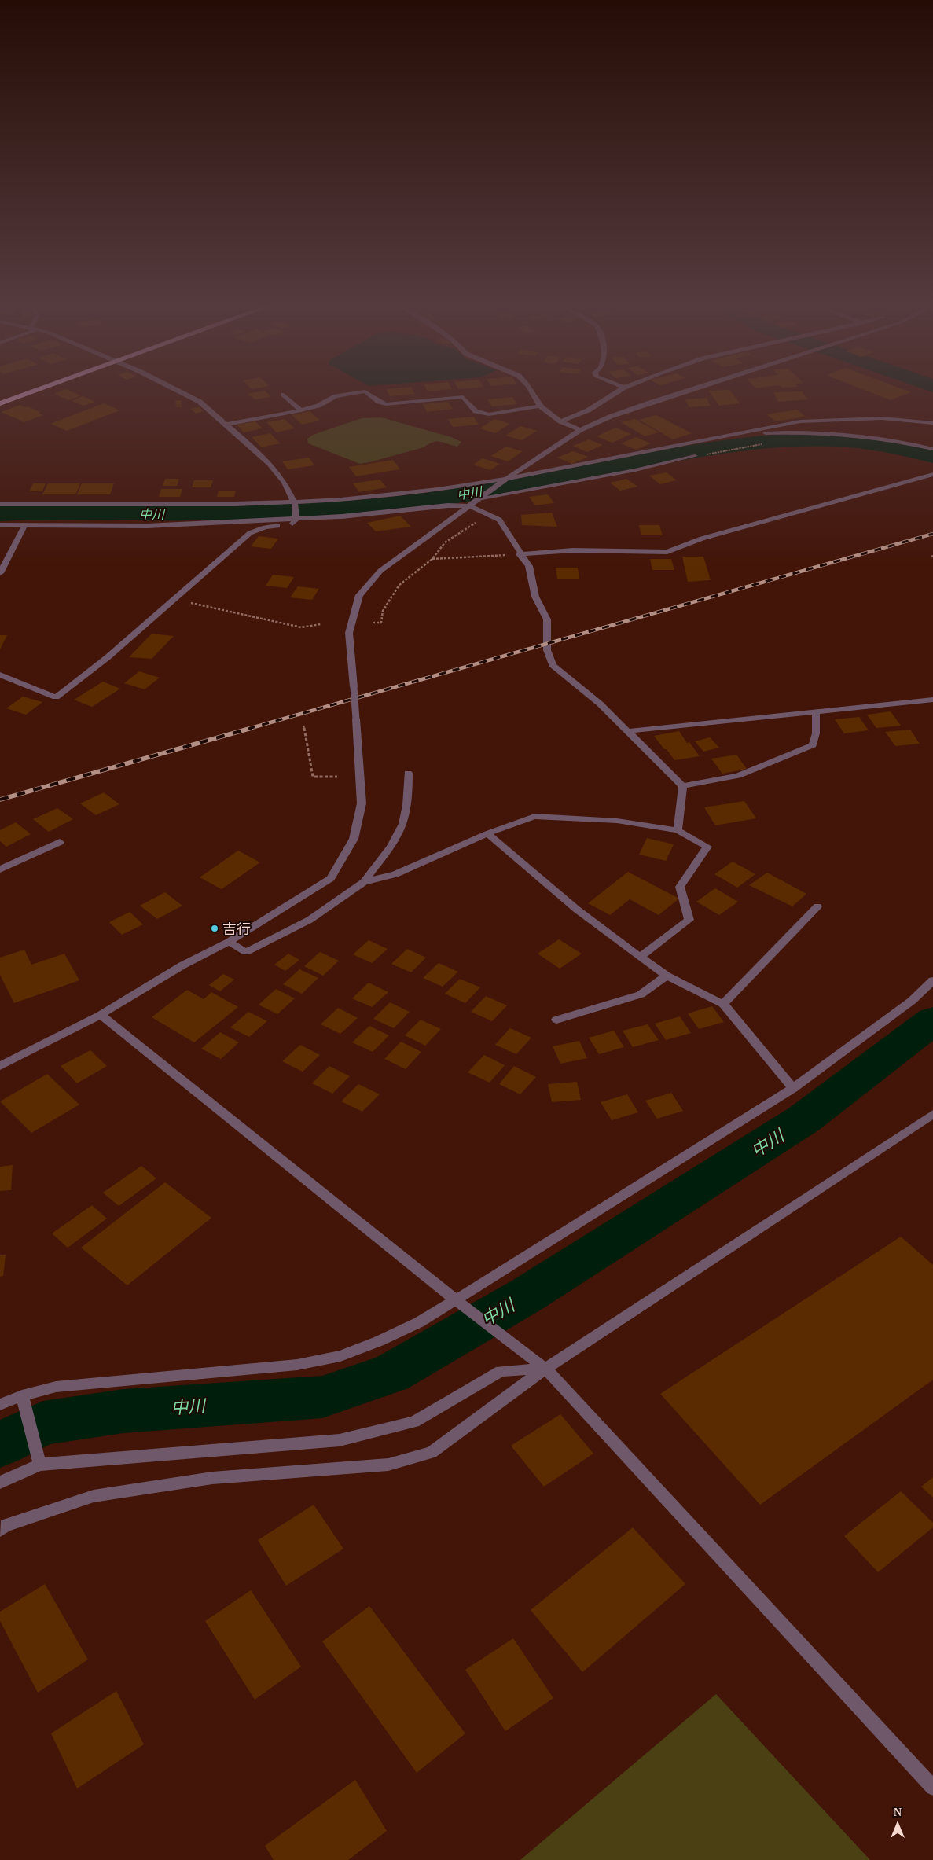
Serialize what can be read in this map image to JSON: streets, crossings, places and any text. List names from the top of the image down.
{
  "water": ["中川"],
  "places": ["吉行"],
  "north": "top"
}
